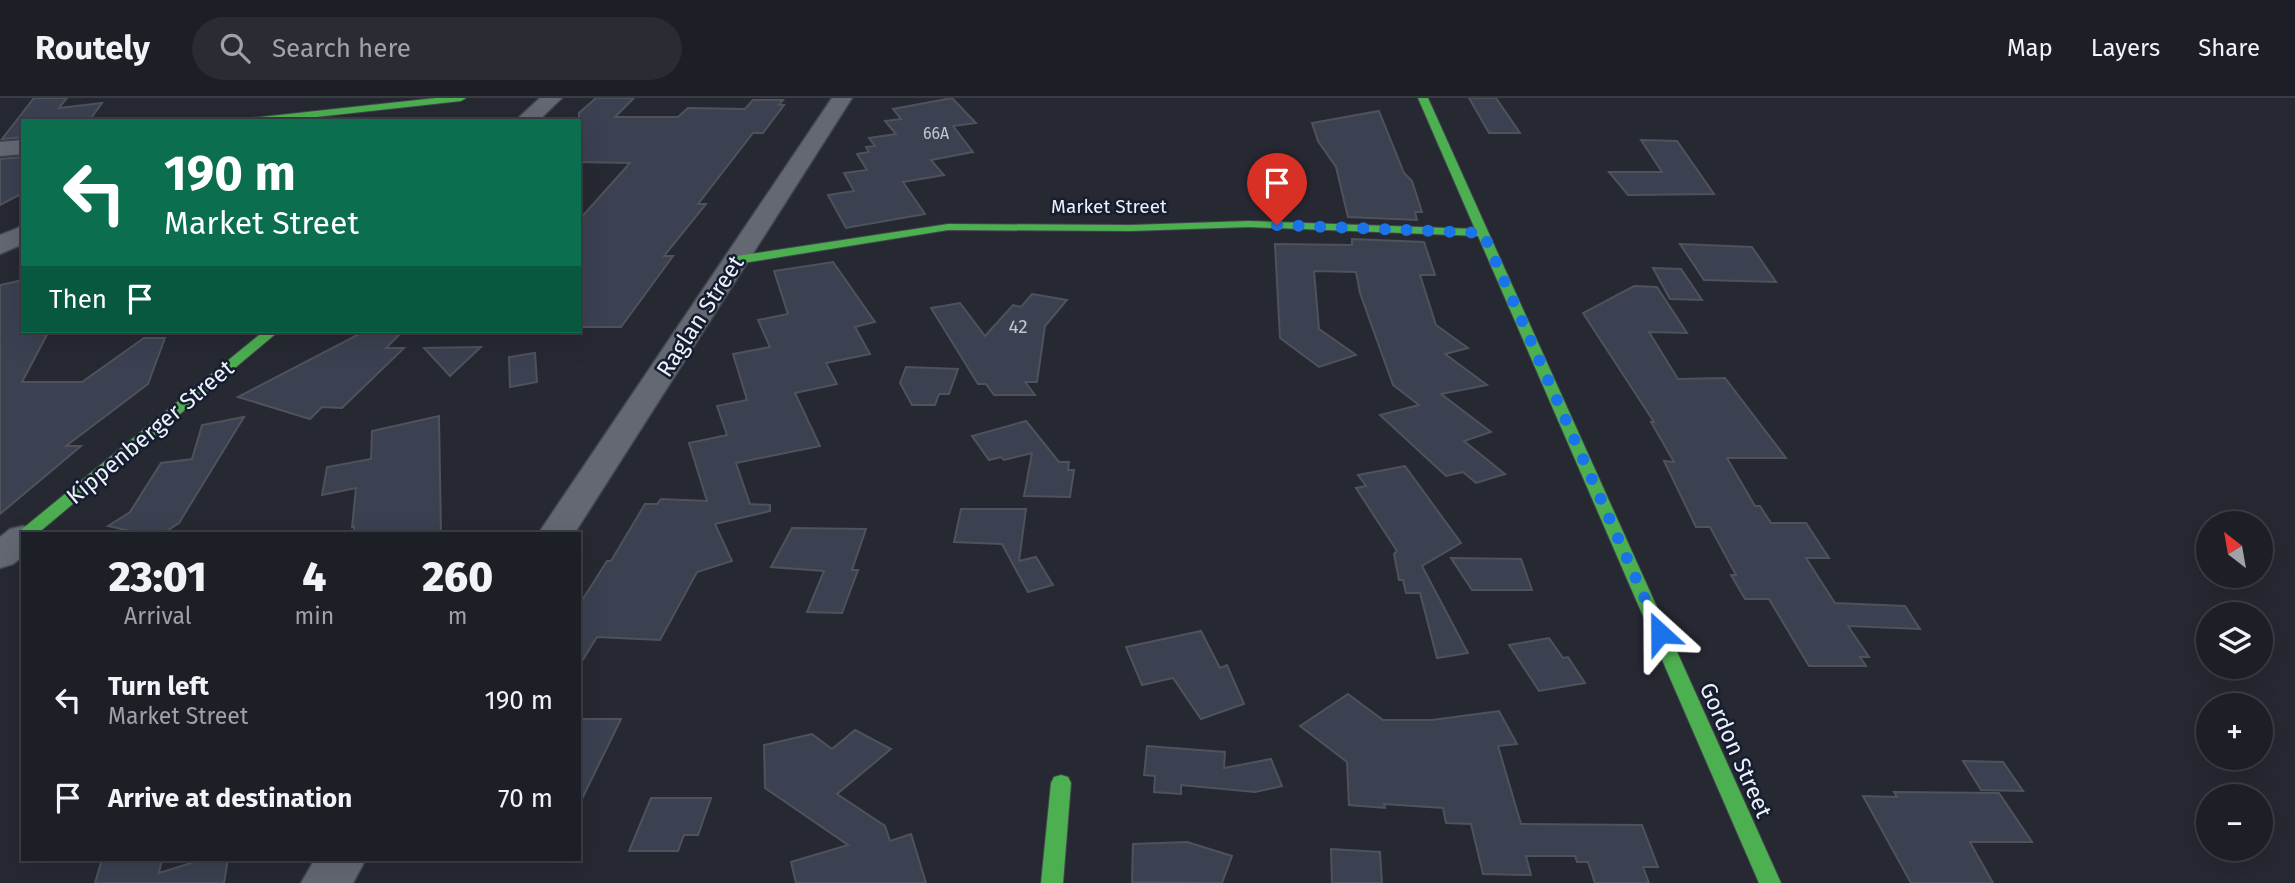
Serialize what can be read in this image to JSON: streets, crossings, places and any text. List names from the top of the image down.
{
  "streets": {
    "street": [
      "Market Street",
      "Raglan Street",
      "Kippenberger Street",
      "Gordon Street"
    ]
  },
  "crossings": [
    ["Market Street", "Raglan Street"],
    ["Market Street", "Gordon Street"]
  ],
  "house_numbers": ["66A", "42"],
  "north": "top left",
  "page": {
    "header": "Routely",
    "search": "Search here",
    "nav": ["Map", "Layers", "Share"],
    "turn": ["190 m", "Market Street"],
    "then": "Then",
    "map_buttons": ["+", "−"],
    "eta": [
      "23:01",
      "Arrival",
      "4",
      "min",
      "260",
      "m"
    ],
    "list": [
      {
        "name": "Turn left",
        "note": "Market Street",
        "value": "190 m"
      },
      {
        "name": "Arrive at destination",
        "value": "70 m"
      }
    ]
  }
}
